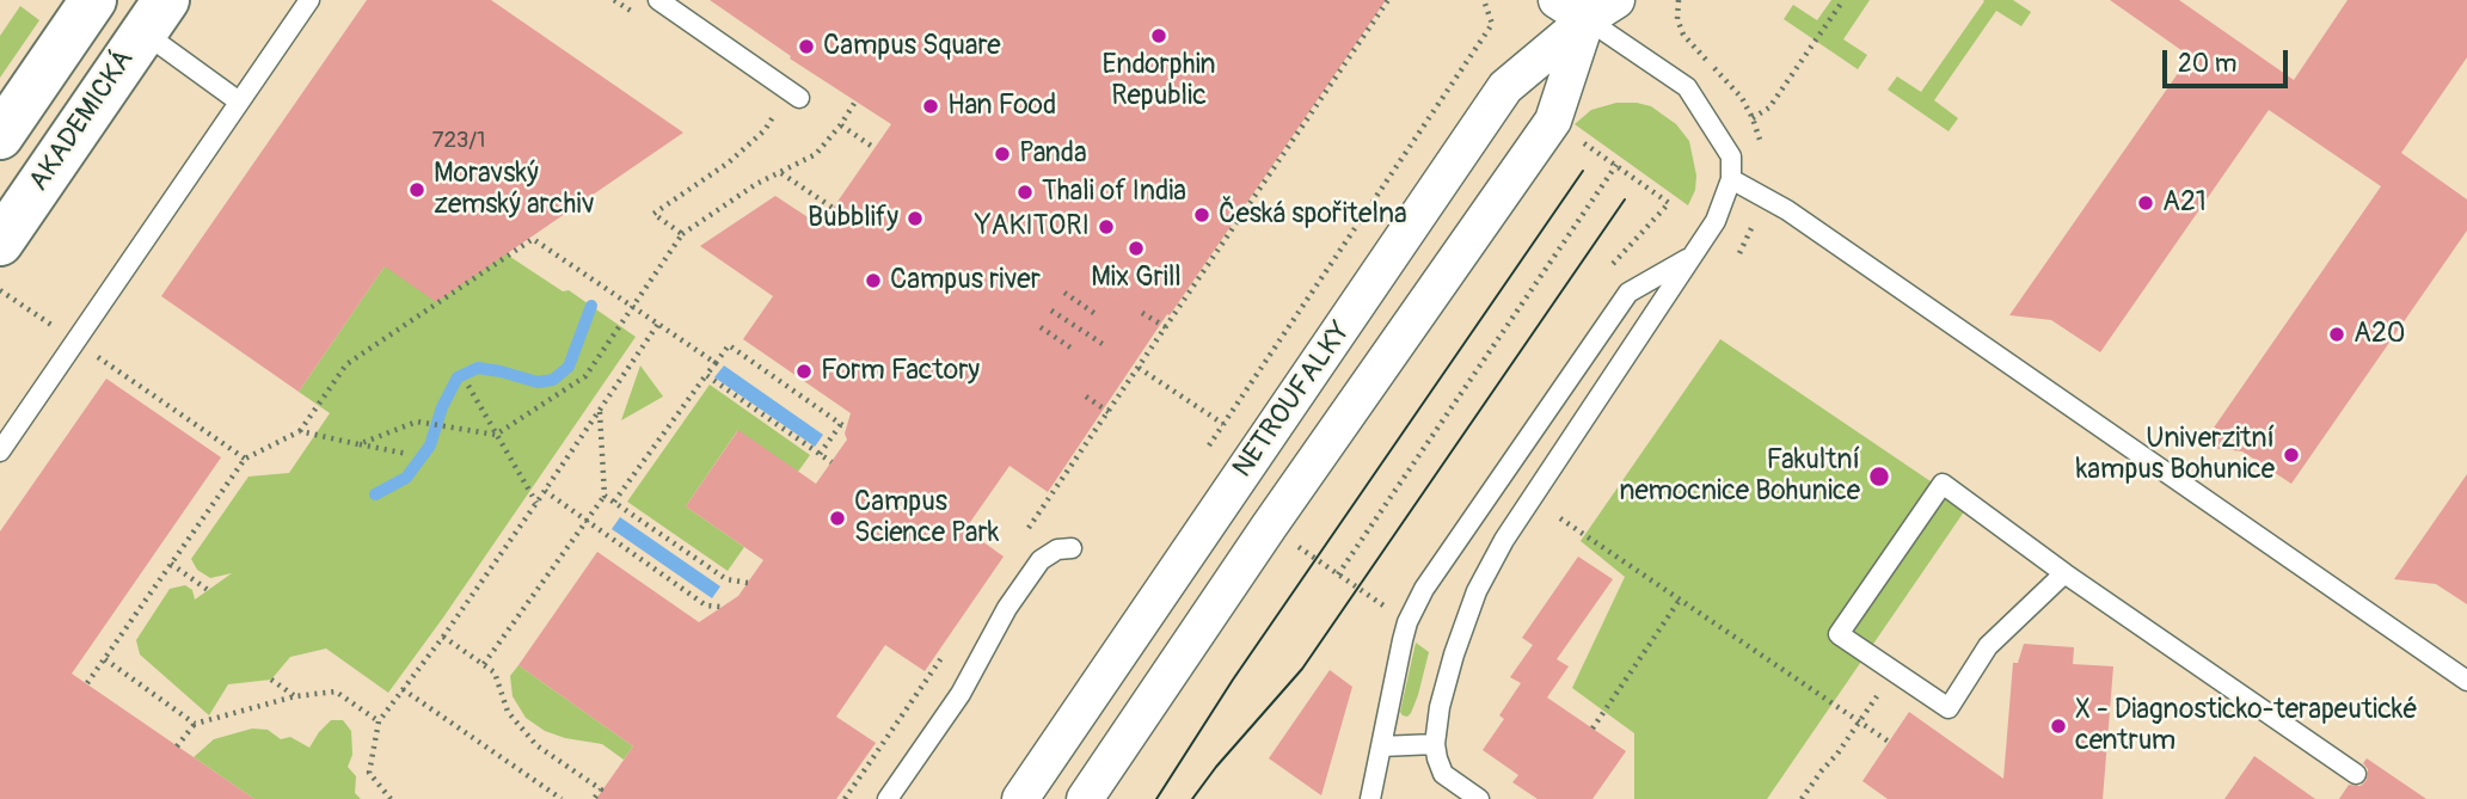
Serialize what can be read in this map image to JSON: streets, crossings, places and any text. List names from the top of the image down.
{
  "streets": {
    "street": ["AKADEMICKÁ", "NETROUFALKY"]
  },
  "places": [
    "Endorphin Republic",
    "Campus Square",
    "Han Food",
    "Panda",
    "Moravský zemský archiv",
    "Thali of India",
    "A21",
    "Česká spořitelna",
    "Bubblify",
    "YAKITORI",
    "Mix Grill",
    "Campus river",
    "A20",
    "Form Factory",
    "Univerzitní kampus Bohunice",
    "Fakultní nemocnice Bohunice",
    "Campus Science Park",
    "X - Diagnosticko-terapeutické centrum"
  ],
  "house_numbers": ["723/1"],
  "scale_bar": "20 m"
}
